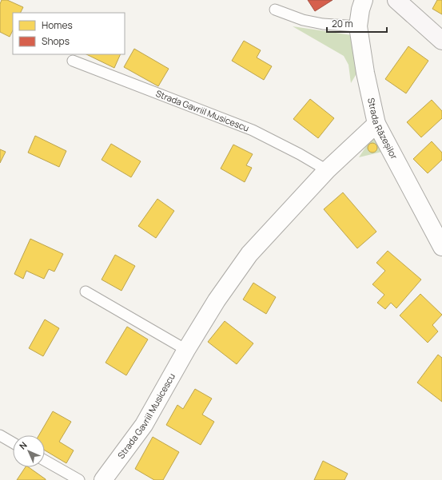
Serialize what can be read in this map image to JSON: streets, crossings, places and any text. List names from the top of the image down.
{
  "streets": {
    "street": ["Strada Gavriil Musicescu", "Strada Răzeșilor"]
  },
  "crossings": [
    ["Strada Gavriil Musicescu", "Strada Răzeșilor"]
  ],
  "legend": ["Homes", "Shops"],
  "scale_bar": "20 m",
  "north": "top left"
}
